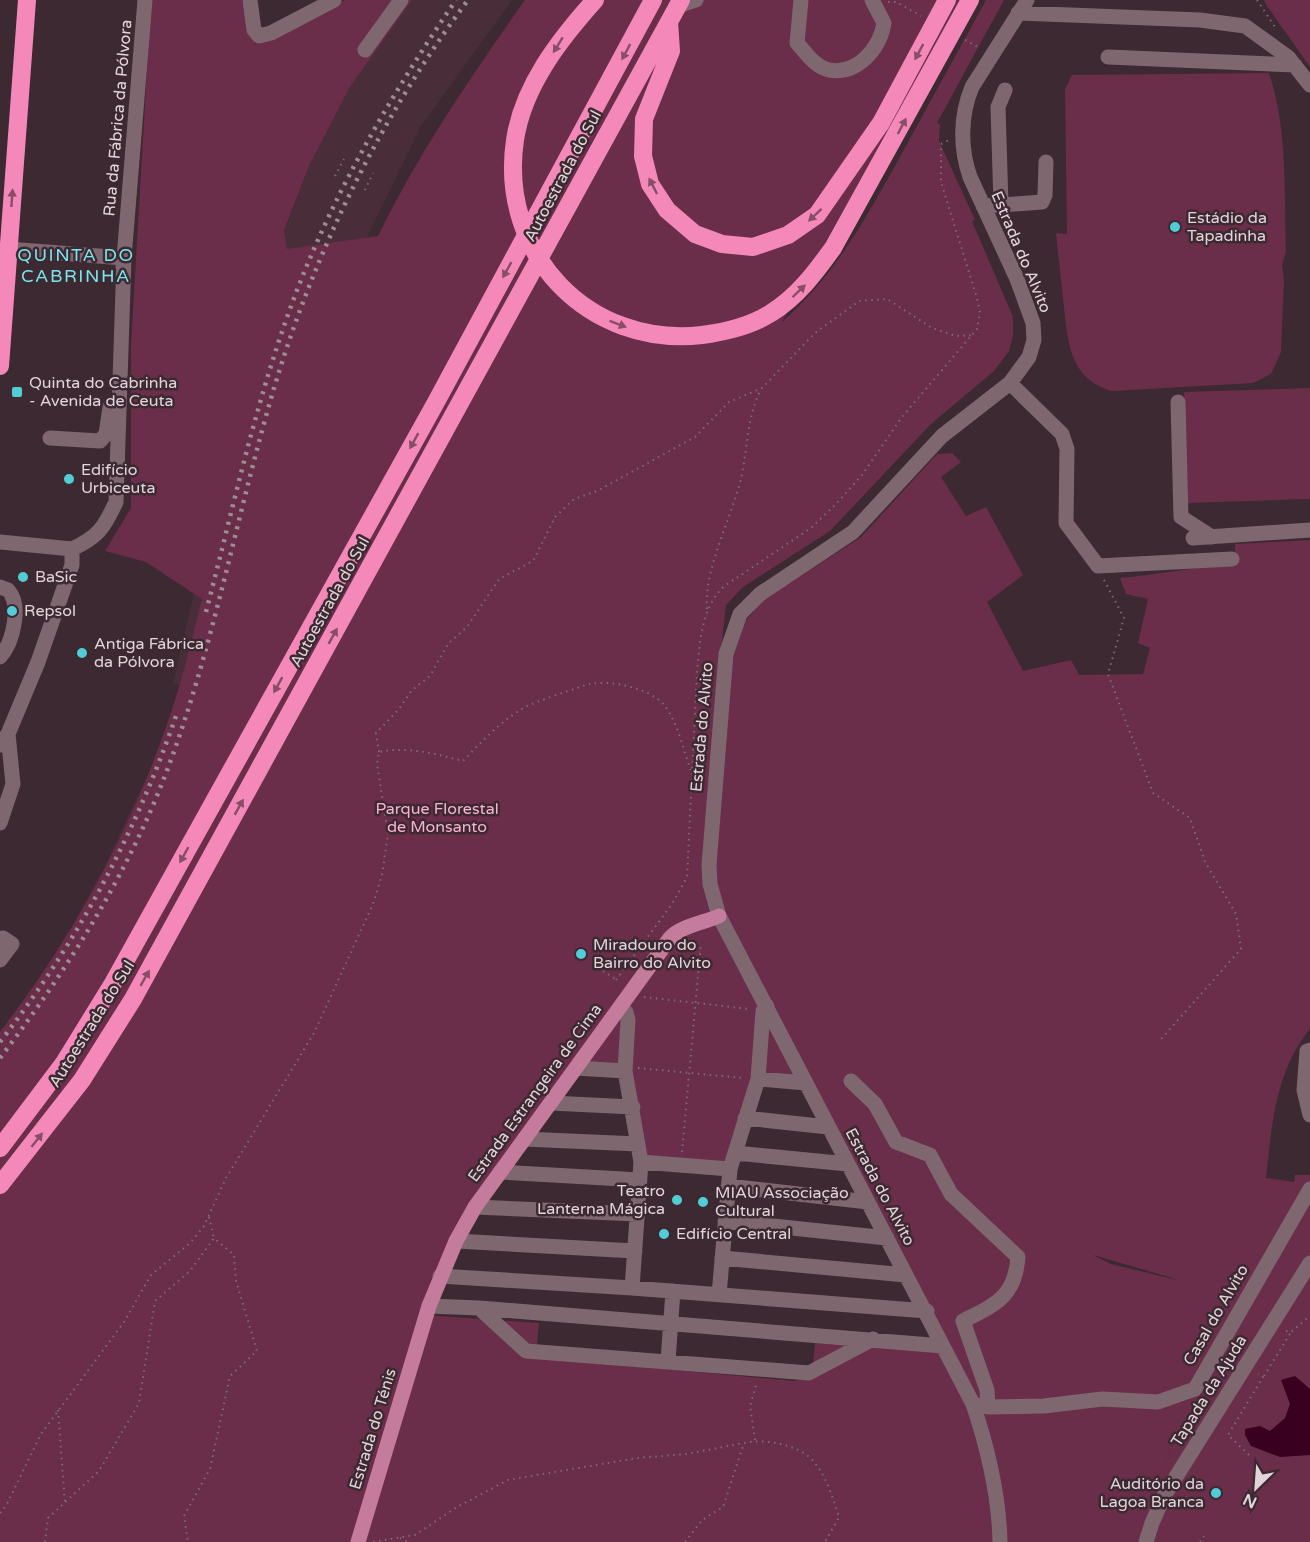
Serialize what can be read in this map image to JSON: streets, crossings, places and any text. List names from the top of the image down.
{
  "streets": {
    "highway": ["Autoestrada do Sul"],
    "main road": ["Estrada Estrangeira de Cima", "Estrada do Ténis"],
    "street": [
      "Rua da Fábrica da Pólvora",
      "Estrada do Alvito",
      "Casal do Alvito",
      "Tapada da Ajuda"
    ]
  },
  "crossings": [
    ["Estrada do Alvito", "Estrada Estrangeira de Cima"],
    ["Estrada do Alvito", "Casal do Alvito"],
    ["Estrada Estrangeira de Cima", "Estrada do Ténis"]
  ],
  "districts": ["QUINTA DO CABRINHA"],
  "parks": ["Parque Florestal de Monsanto"],
  "places": {
    "other": [
      "Estádio da Tapadinha",
      "Edifício Urbiceuta",
      "BaSic",
      "Repsol",
      "Antiga Fábrica da Pólvora",
      "Miradouro do Bairro do Alvito",
      "Teatro Lanterna Mágica",
      "MIAU Associação Cultural",
      "Edifício Central",
      "Auditório da Lagoa Branca"
    ],
    "transit": ["Quinta do Cabrinha - Avenida de Ceuta"]
  },
  "north": "bottom left"
}
